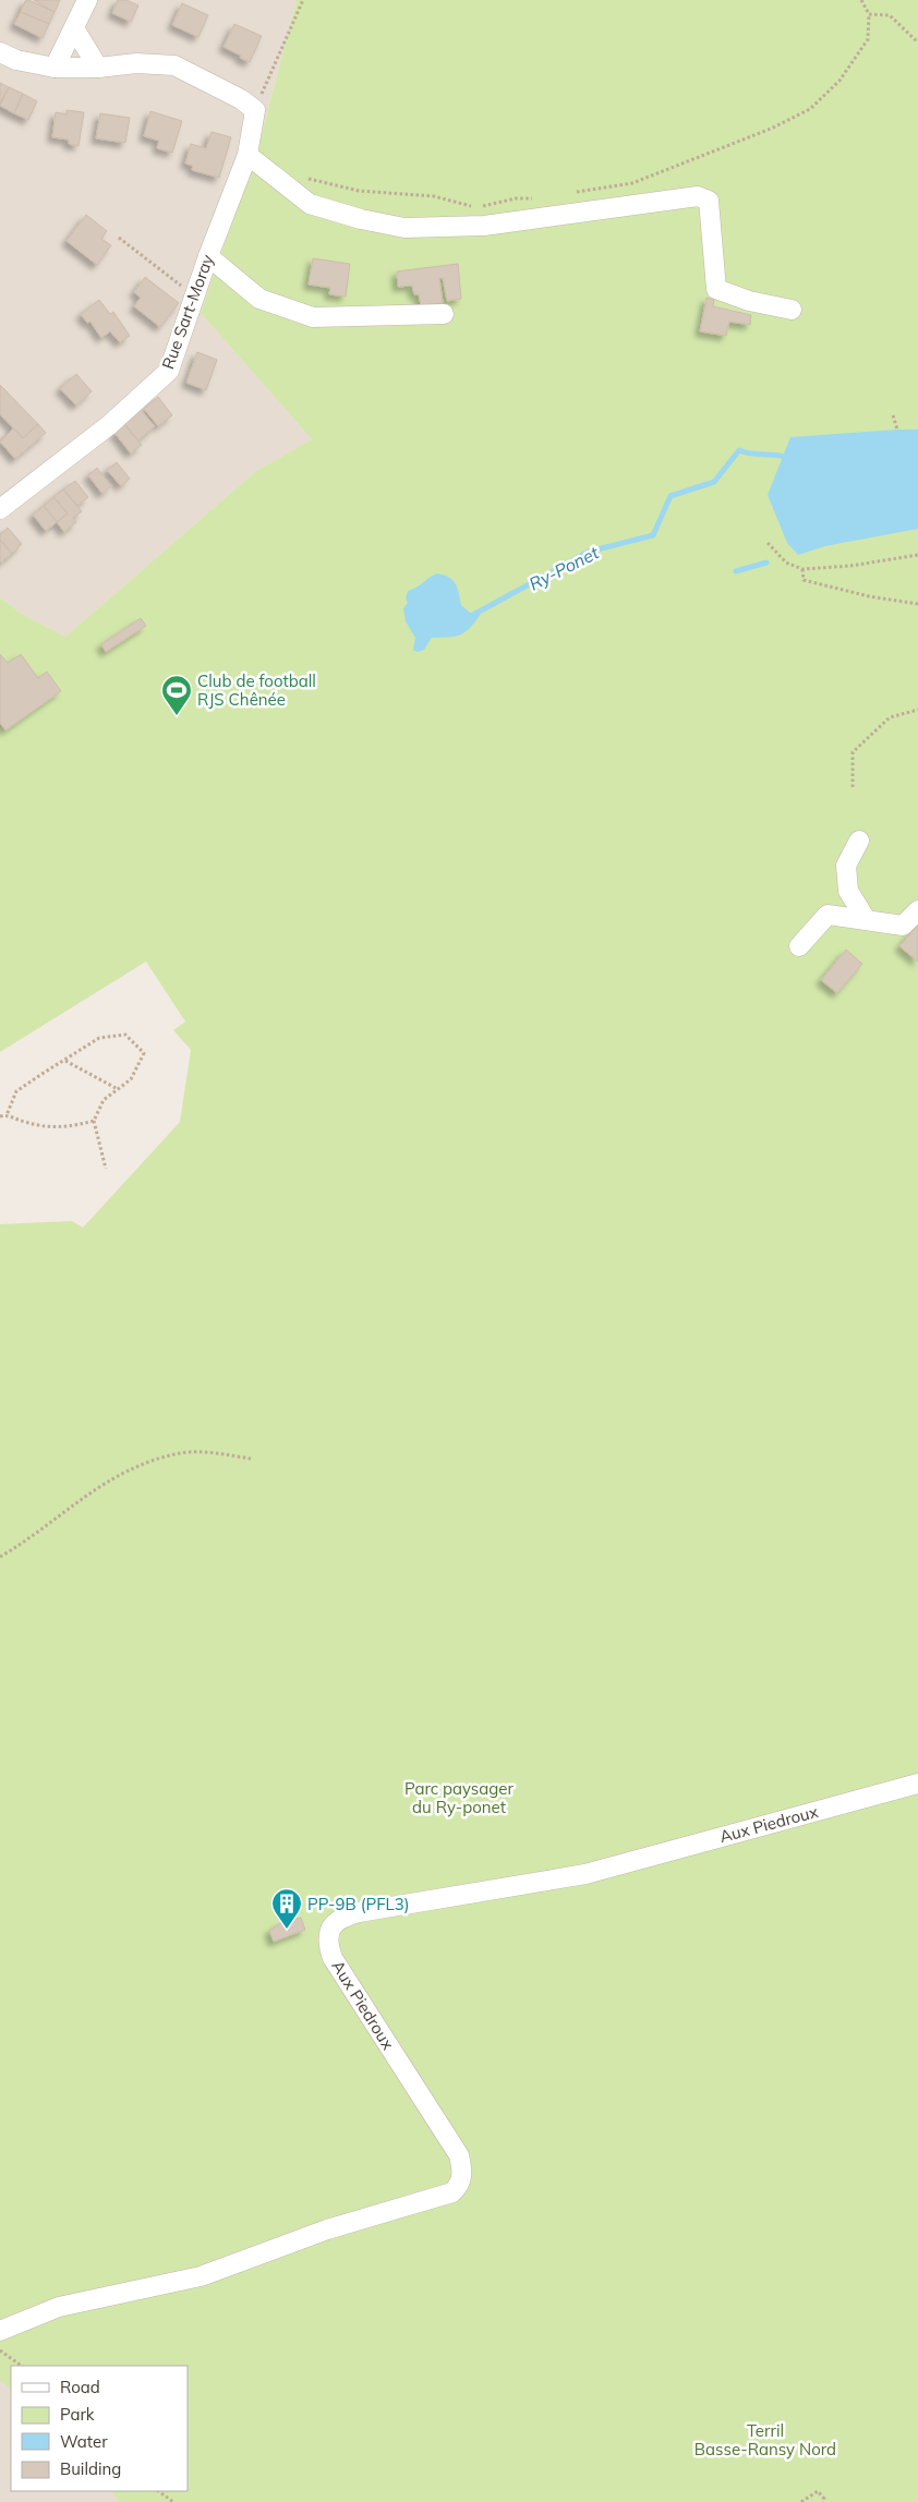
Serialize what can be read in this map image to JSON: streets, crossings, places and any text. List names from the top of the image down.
{
  "streets": {
    "street": ["Rue Sart-Moray", "Aux Piedroux"]
  },
  "water": ["Ry-Ponet"],
  "parks": ["Parc paysager du Ry-ponet", "Terril Basse-Ransy Nord"],
  "places": {
    "sports": ["Club de football RJS Chênée"],
    "building": ["PP-9B (PFL3)"]
  },
  "legend": [
    "Road",
    "Park",
    "Water",
    "Building"
  ]
}
